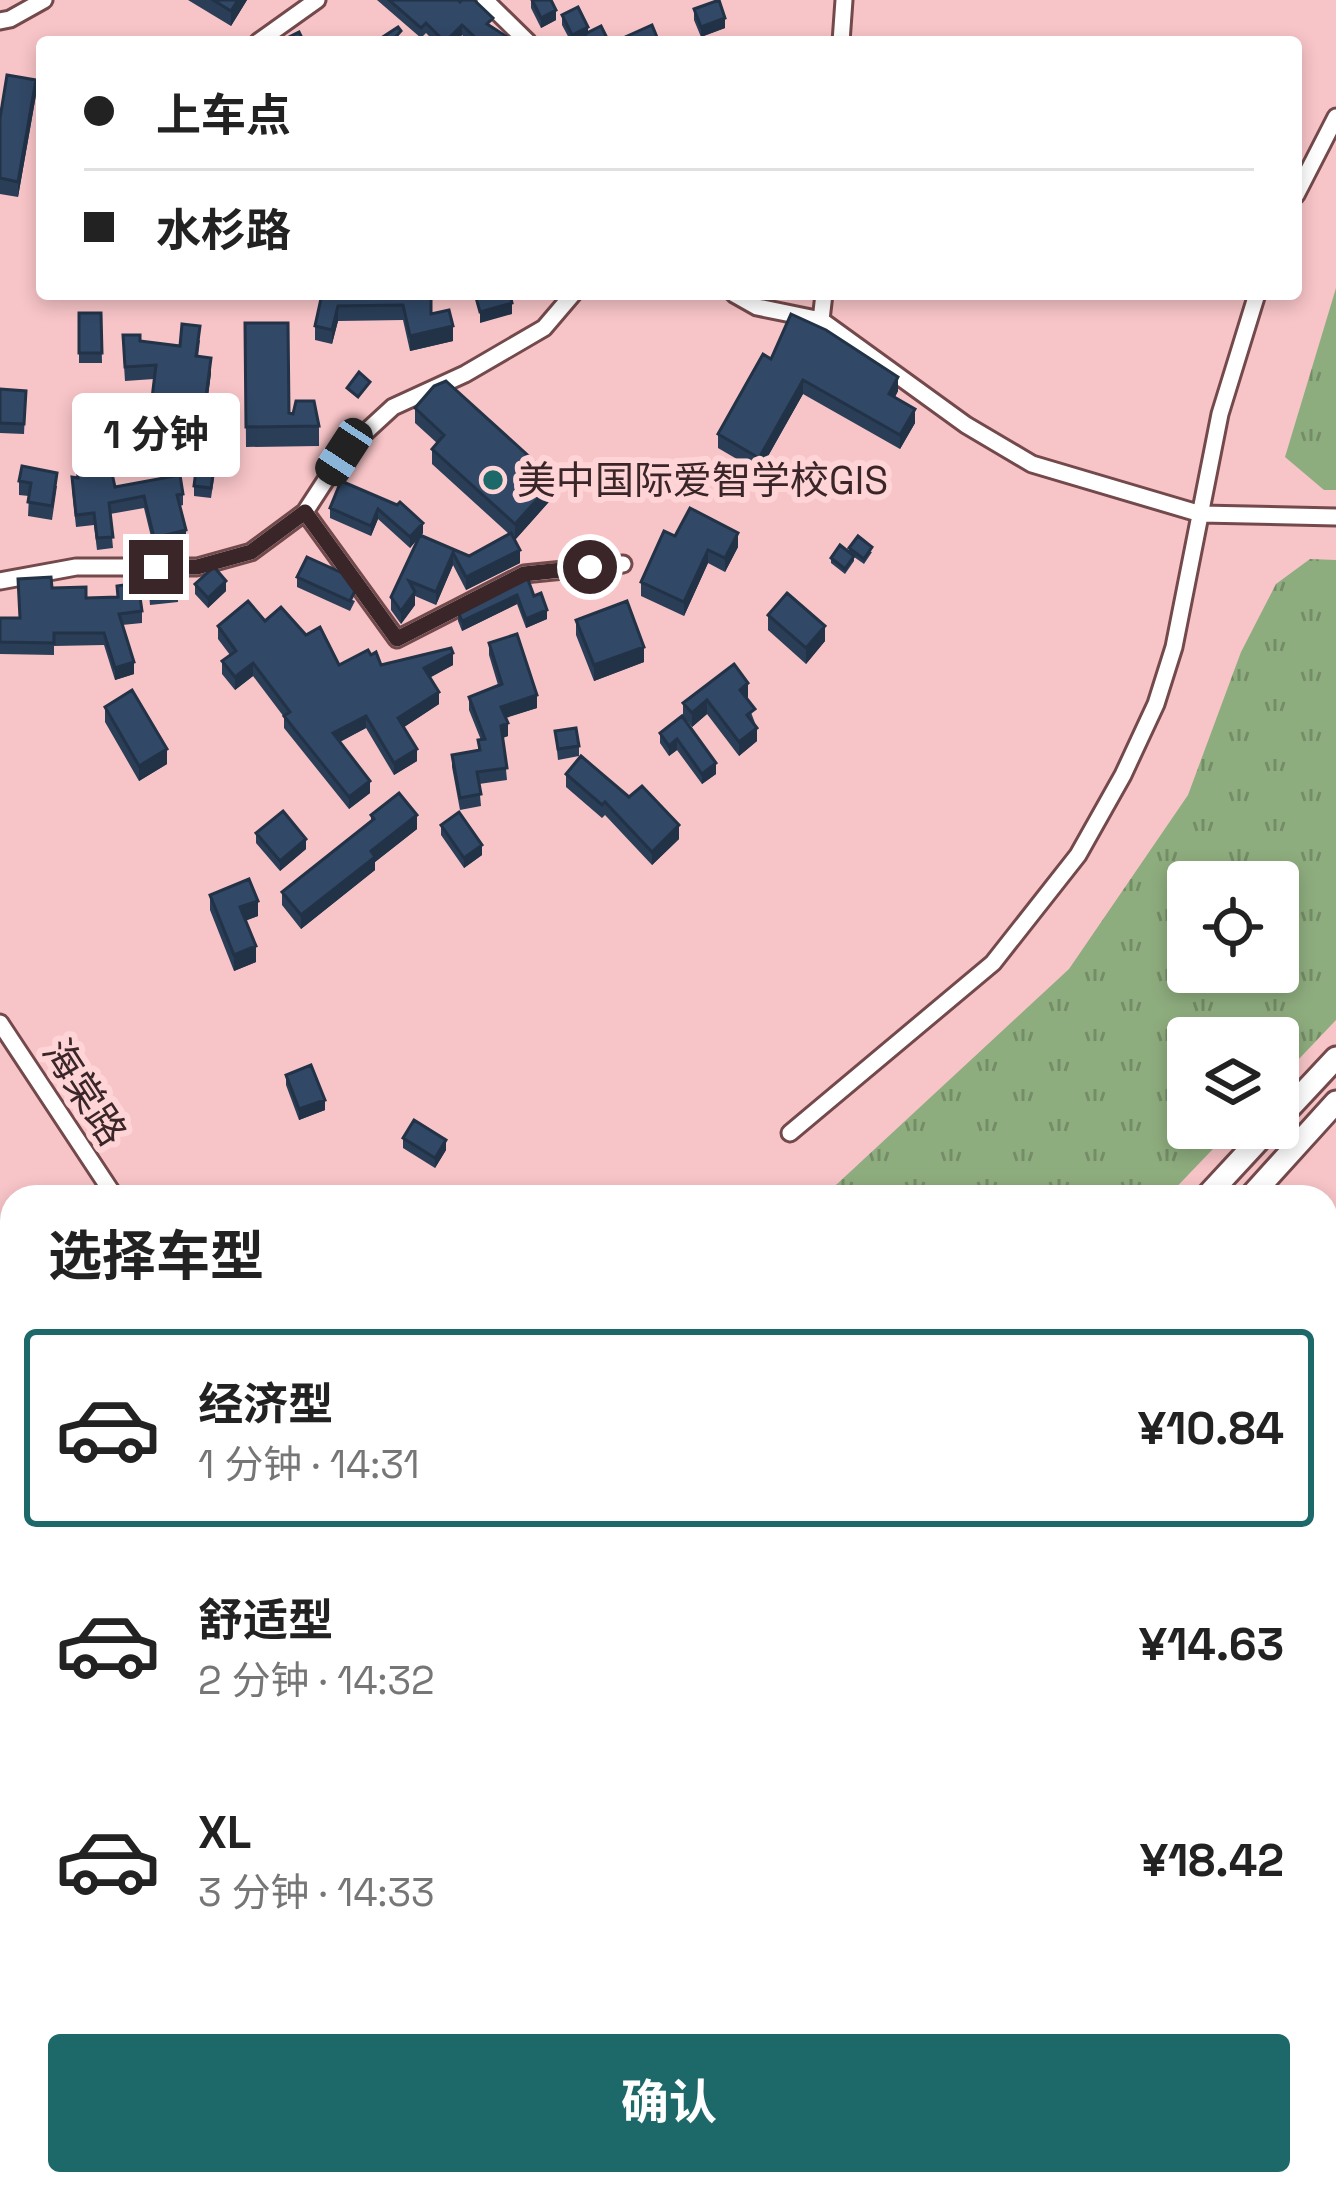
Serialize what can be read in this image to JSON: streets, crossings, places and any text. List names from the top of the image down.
{
  "streets": {
    "street": ["海棠路"]
  },
  "places": ["美中国际爱智学校GIS"],
  "page": {
    "banner": ["上车点", "水杉路"],
    "bubble": "1 分钟",
    "heading": "选择车型",
    "list": [
      {
        "name": "经济型",
        "note": "1 分钟 · 14:31",
        "value": "¥10.84"
      },
      {
        "name": "舒适型",
        "note": "2 分钟 · 14:32",
        "value": "¥14.63"
      },
      {
        "name": "XL",
        "note": "3 分钟 · 14:33",
        "value": "¥18.42"
      }
    ],
    "buttons": "确认"
  }
}
